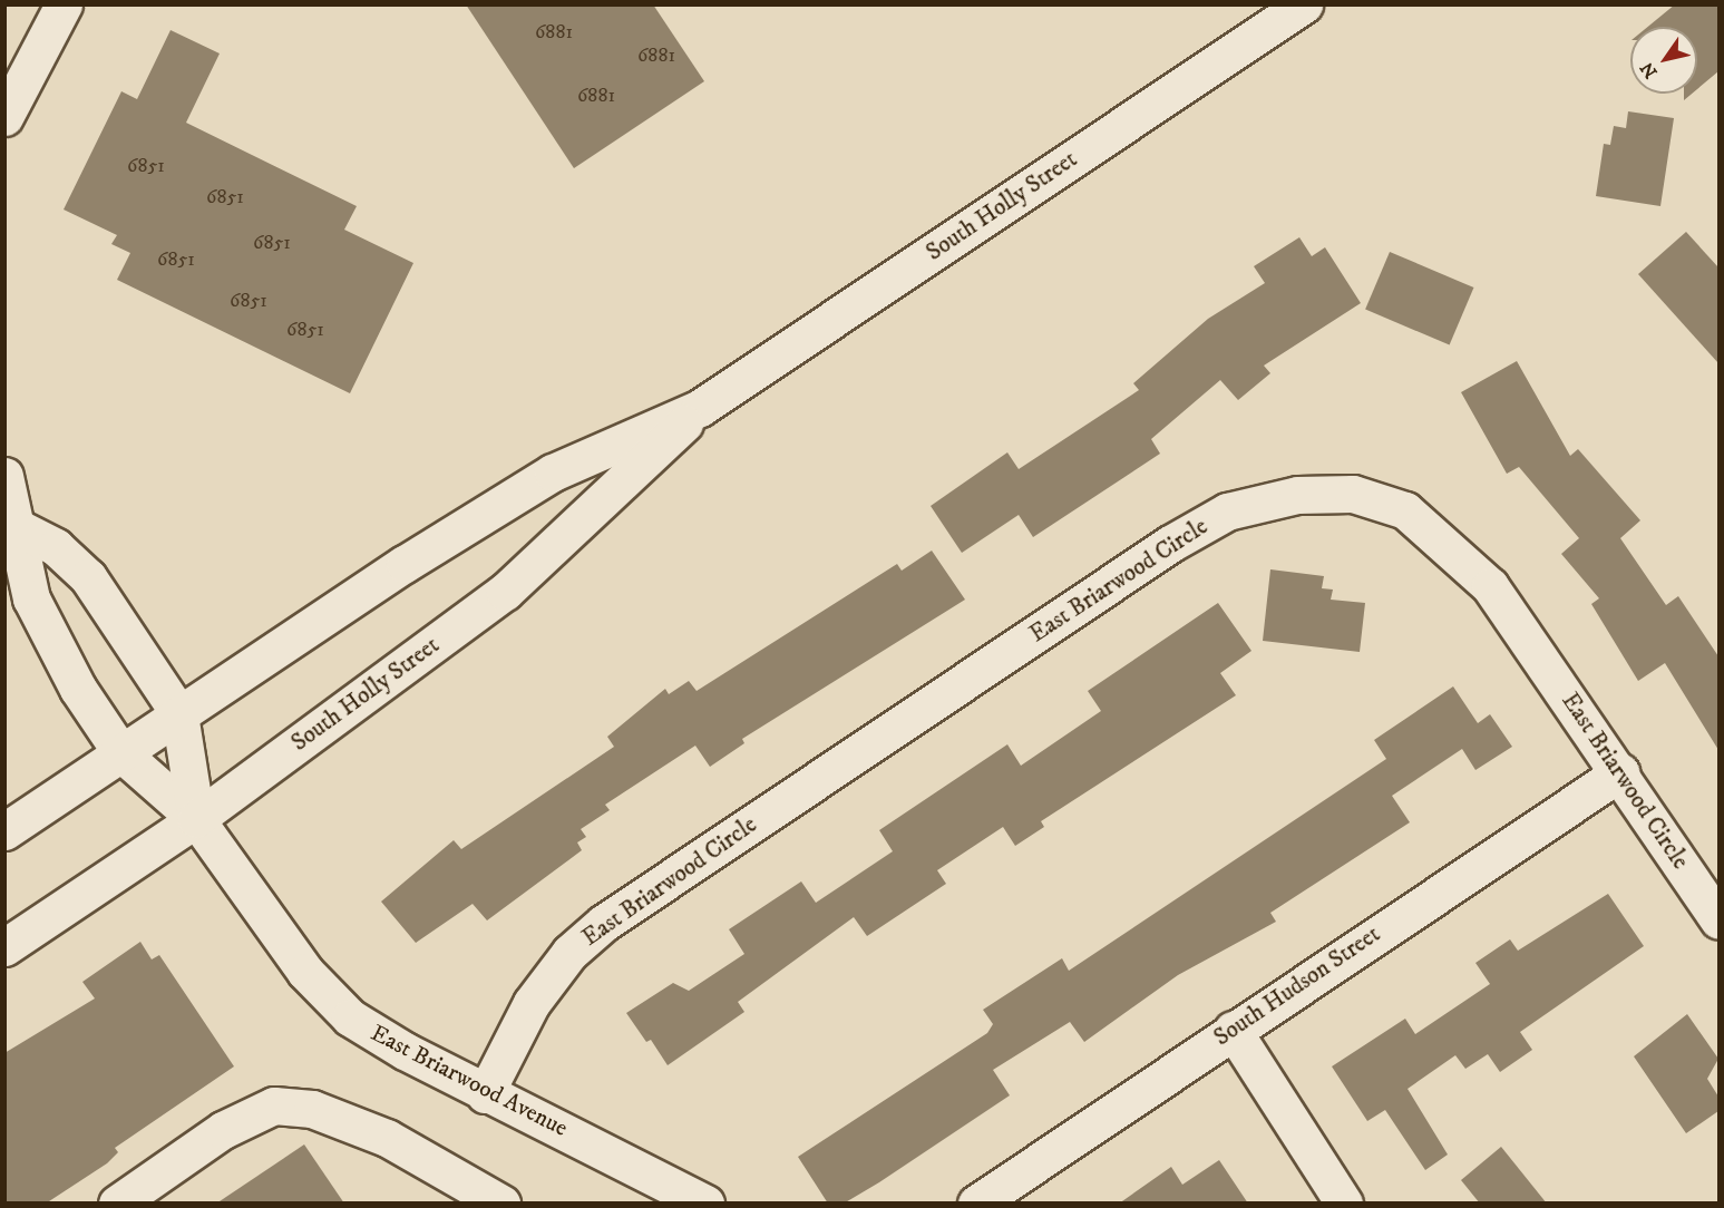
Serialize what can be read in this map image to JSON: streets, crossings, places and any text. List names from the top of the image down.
{
  "streets": {
    "street": [
      "South Holly Street",
      "East Briarwood Circle",
      "South Hudson Street",
      "East Briarwood Avenue"
    ]
  },
  "crossings": [
    ["South Holly Street", "East Briarwood Avenue"],
    ["East Briarwood Circle", "South Hudson Street"],
    ["East Briarwood Circle", "East Briarwood Avenue"]
  ],
  "house_numbers": [
    "6881",
    "6881",
    "6881",
    "6851",
    "6851",
    "6851",
    "6851",
    "6851",
    "6851"
  ],
  "north": "bottom left"
}
